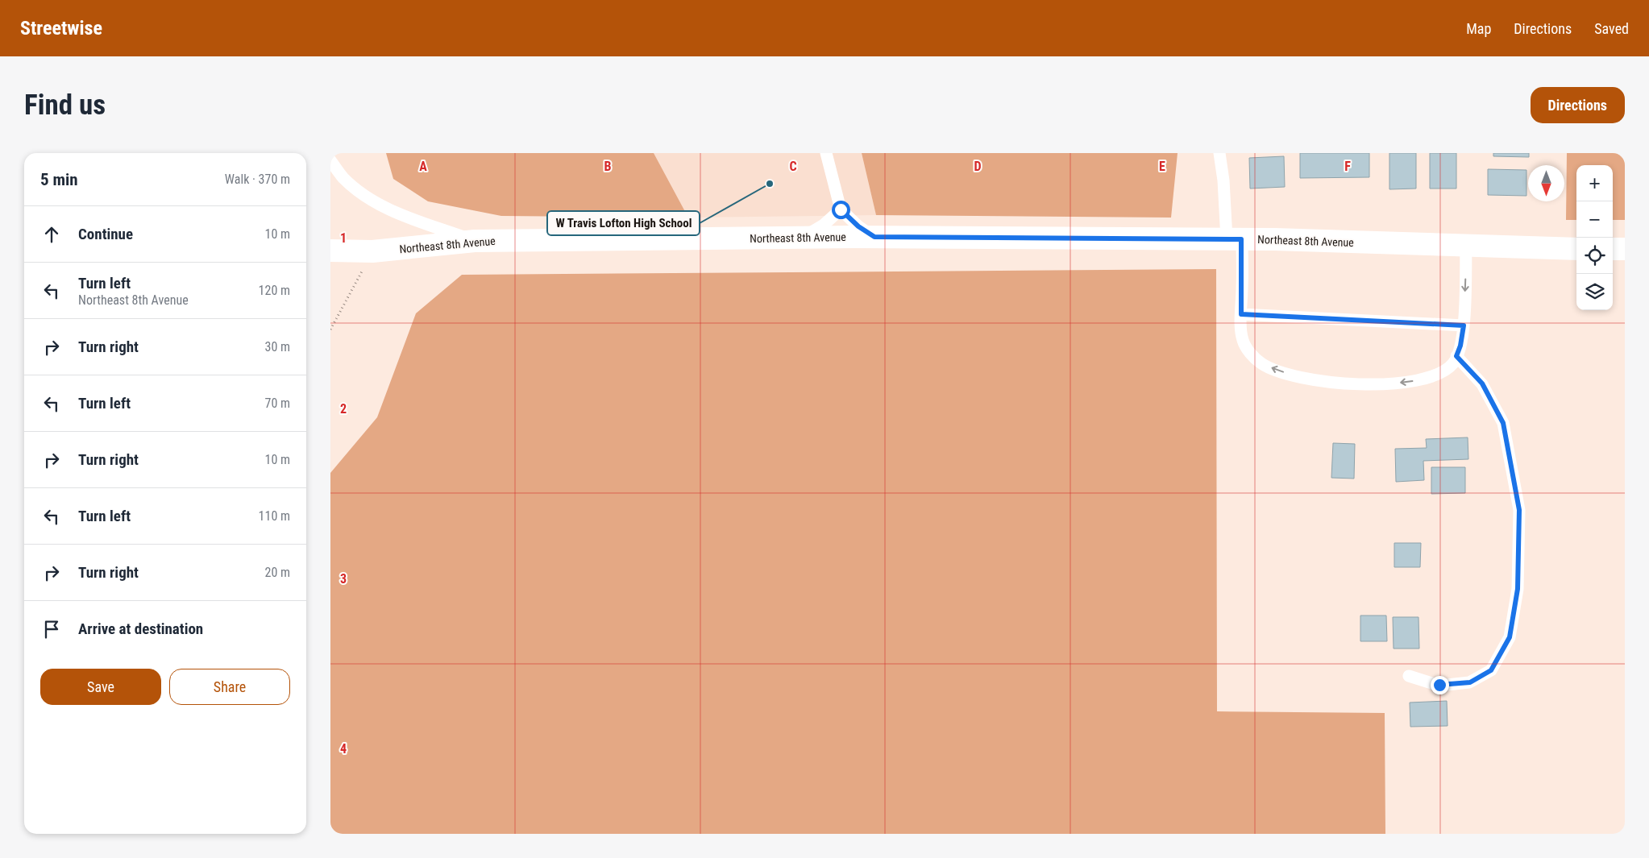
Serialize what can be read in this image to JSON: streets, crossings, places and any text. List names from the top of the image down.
{
  "streets": {
    "street": ["Northeast 8th Avenue"]
  },
  "places": ["W Travis Lofton High School"],
  "north": "bottom",
  "page": {
    "header": "Streetwise",
    "nav": ["Map", "Directions", "Saved"],
    "buttons": [
      "Directions",
      ["Save", "Share"]
    ],
    "title": "Find us",
    "heading": ["5 min", "Walk · 370 m"],
    "map_buttons": ["+", "−"],
    "list": [
      ["Continue", "10 m"],
      ["Turn left", "Northeast 8th Avenue", "120 m"],
      ["Turn right", "30 m"],
      ["Turn left", "70 m"],
      ["Turn right", "10 m"],
      ["Turn left", "110 m"],
      ["Turn right", "20 m"],
      "Arrive at destination"
    ]
  },
  "grid": {
    "columns": [
      "A",
      "B",
      "C",
      "D",
      "E",
      "F"
    ],
    "rows": [
      "1",
      "2",
      "3",
      "4"
    ]
  }
}
